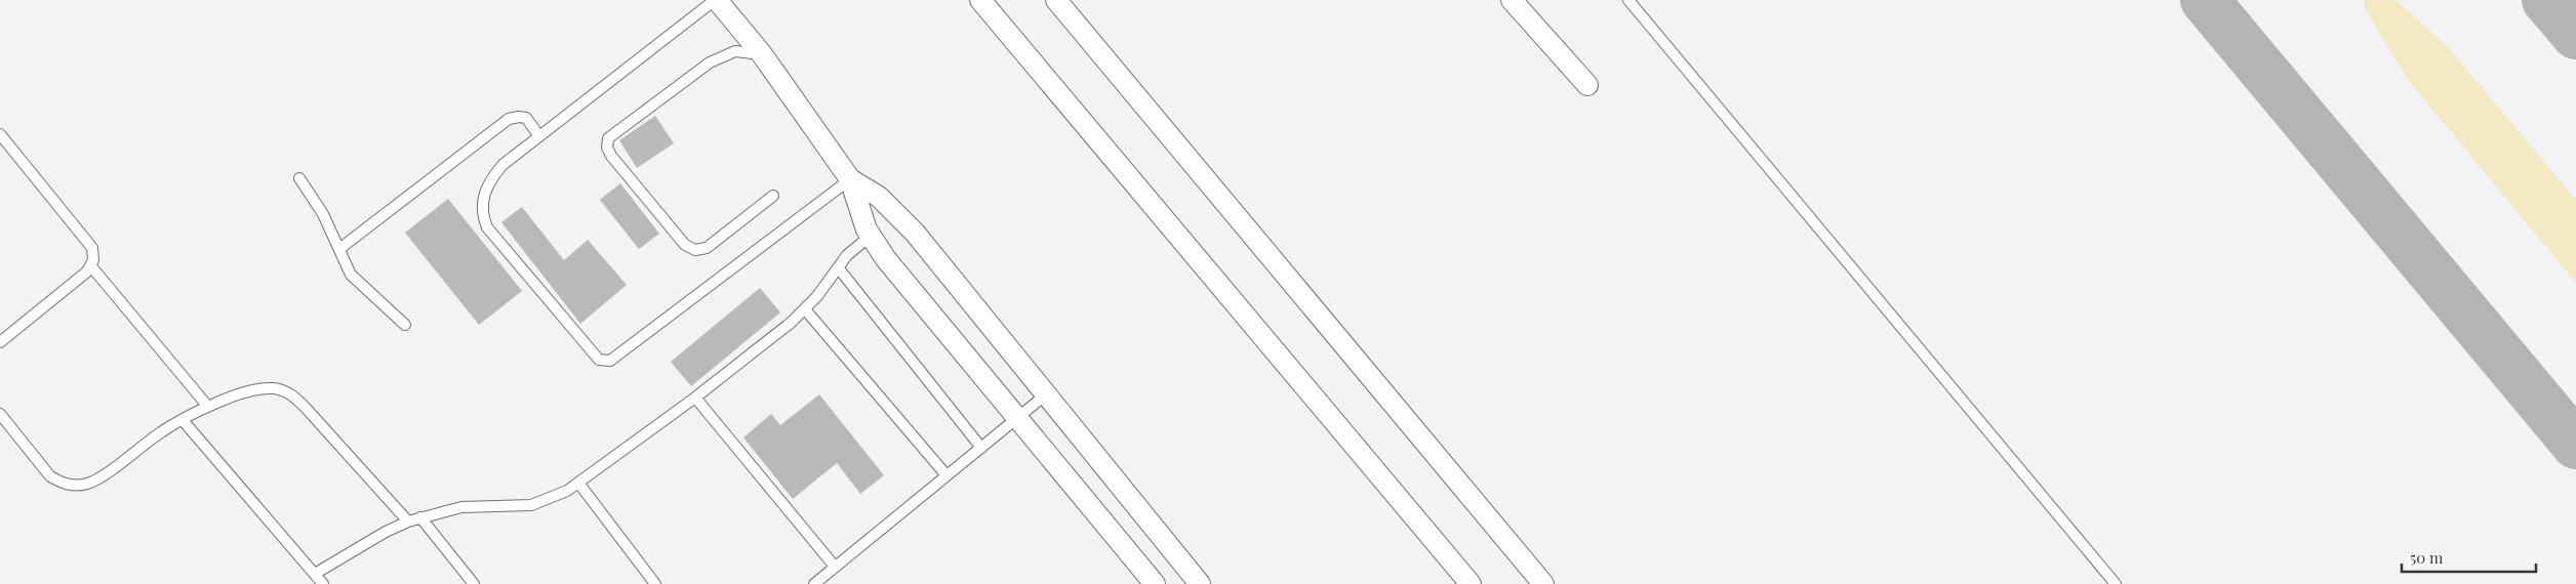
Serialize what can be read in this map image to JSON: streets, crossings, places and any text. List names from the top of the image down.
{
  "scale_bar": "50 m"
}
